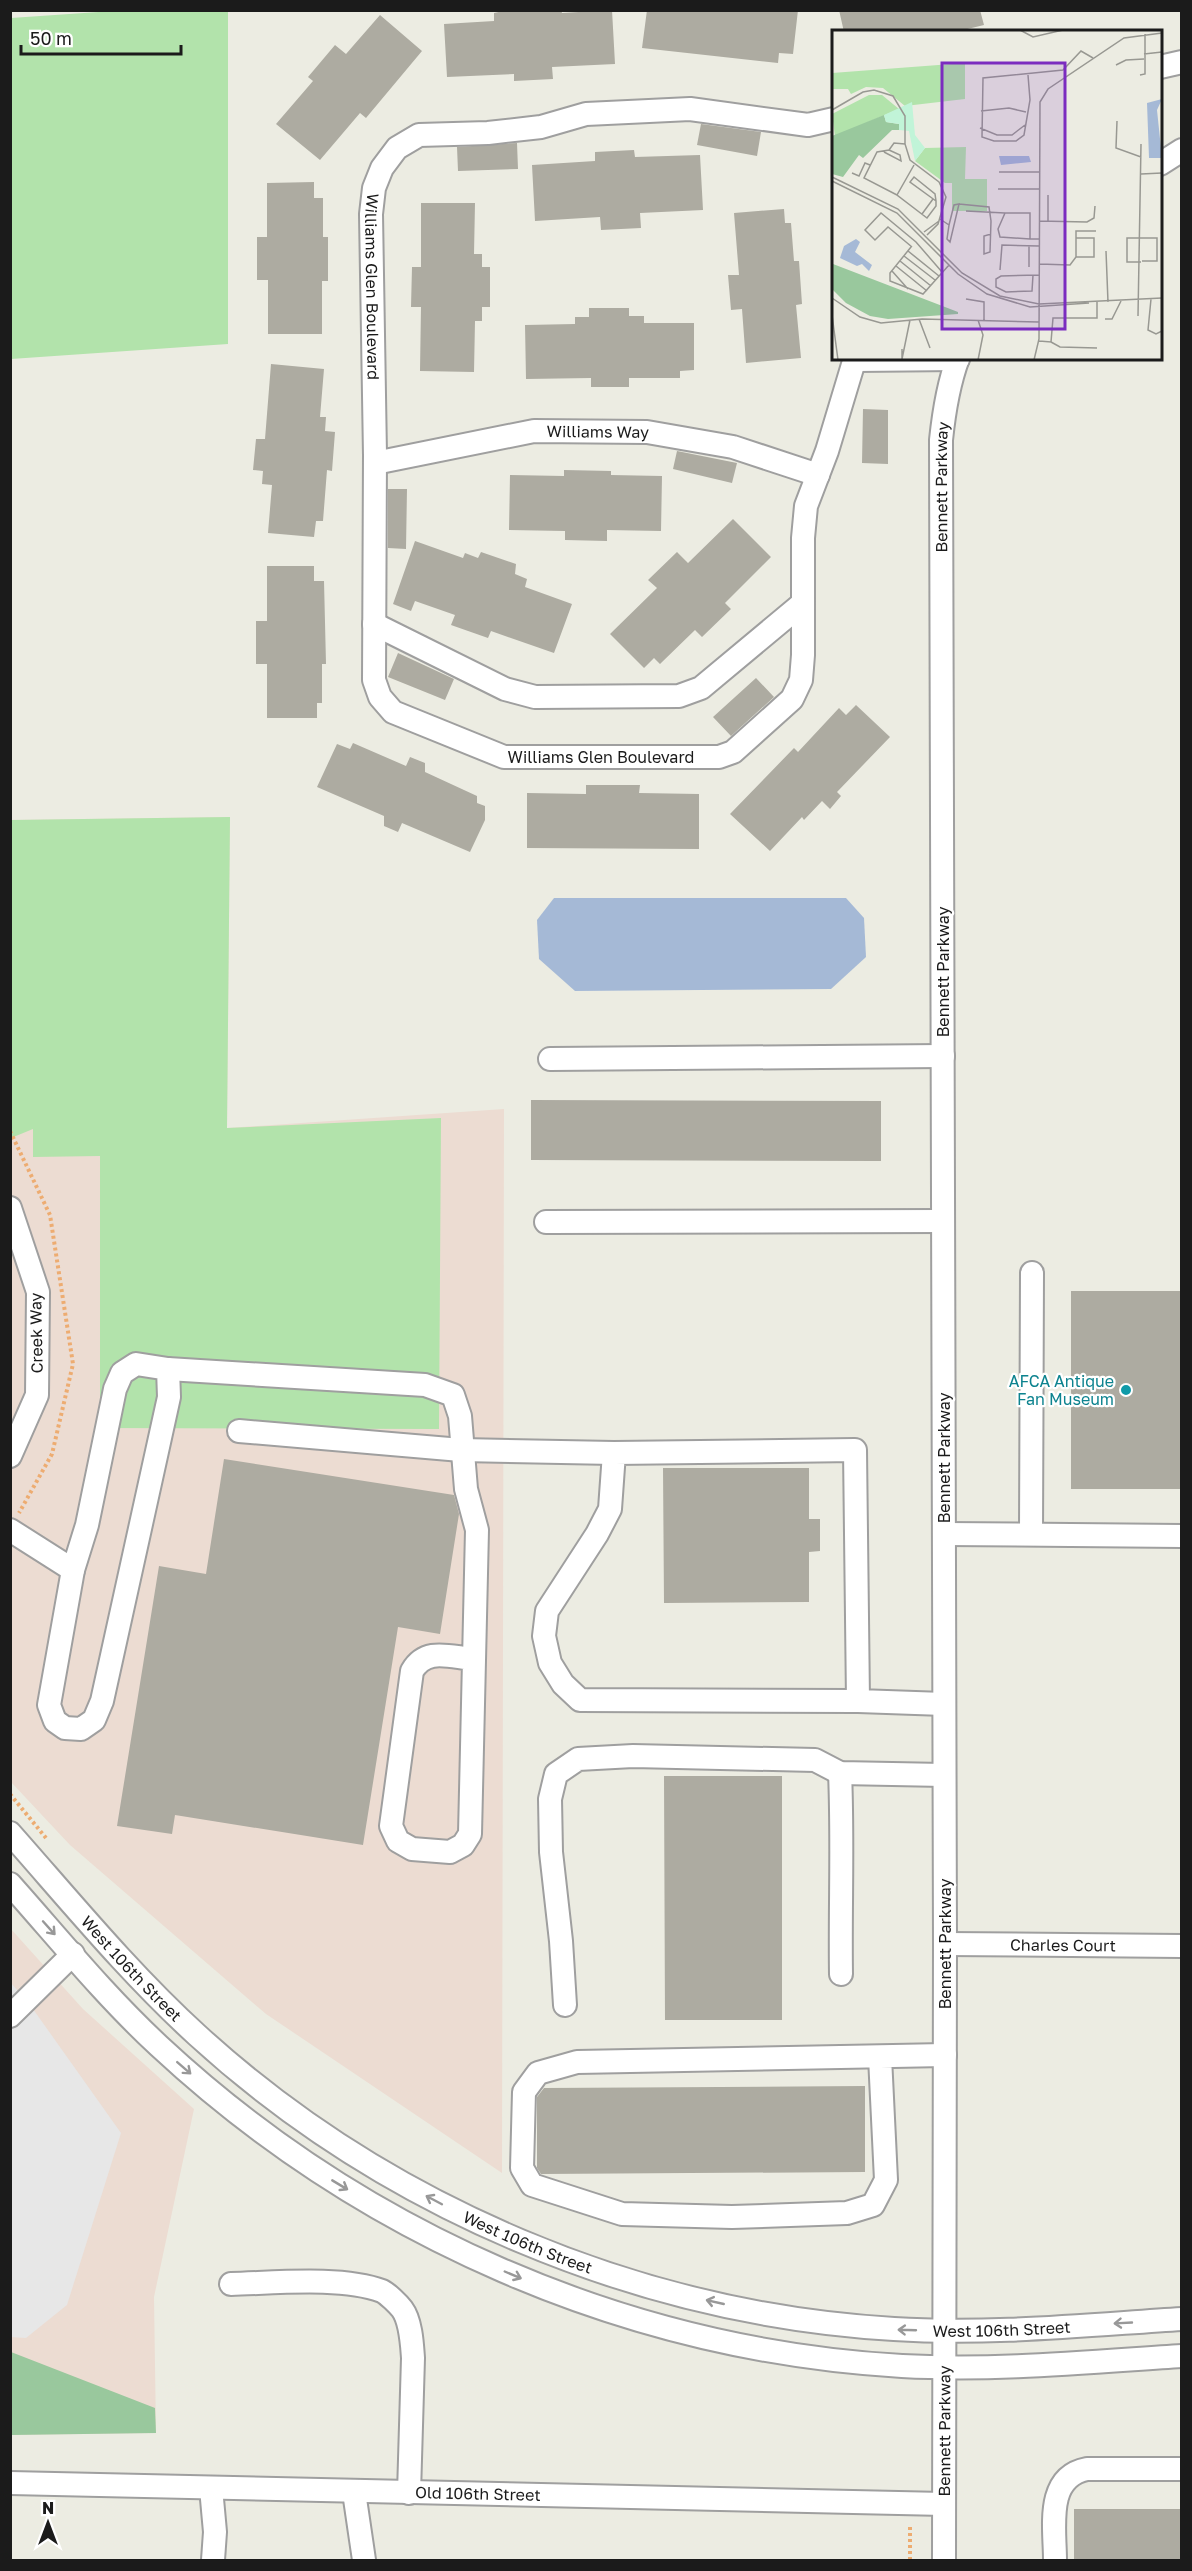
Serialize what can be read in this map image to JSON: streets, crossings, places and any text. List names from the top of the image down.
{
  "streets": {
    "street": [
      "Williams Glen Boulevard",
      "Williams Way",
      "Bennett Parkway",
      "Creek Way",
      "Charles Court",
      "West 106th Street",
      "Old 106th Street"
    ]
  },
  "crossings": [
    ["Williams Glen Boulevard", "Williams Way"],
    ["Bennett Parkway", "Charles Court"],
    ["Bennett Parkway", "West 106th Street"],
    ["Bennett Parkway", "Old 106th Street"]
  ],
  "places": ["AFCA Antique Fan Museum"],
  "scale_bar": "50 m",
  "north": "top"
}
